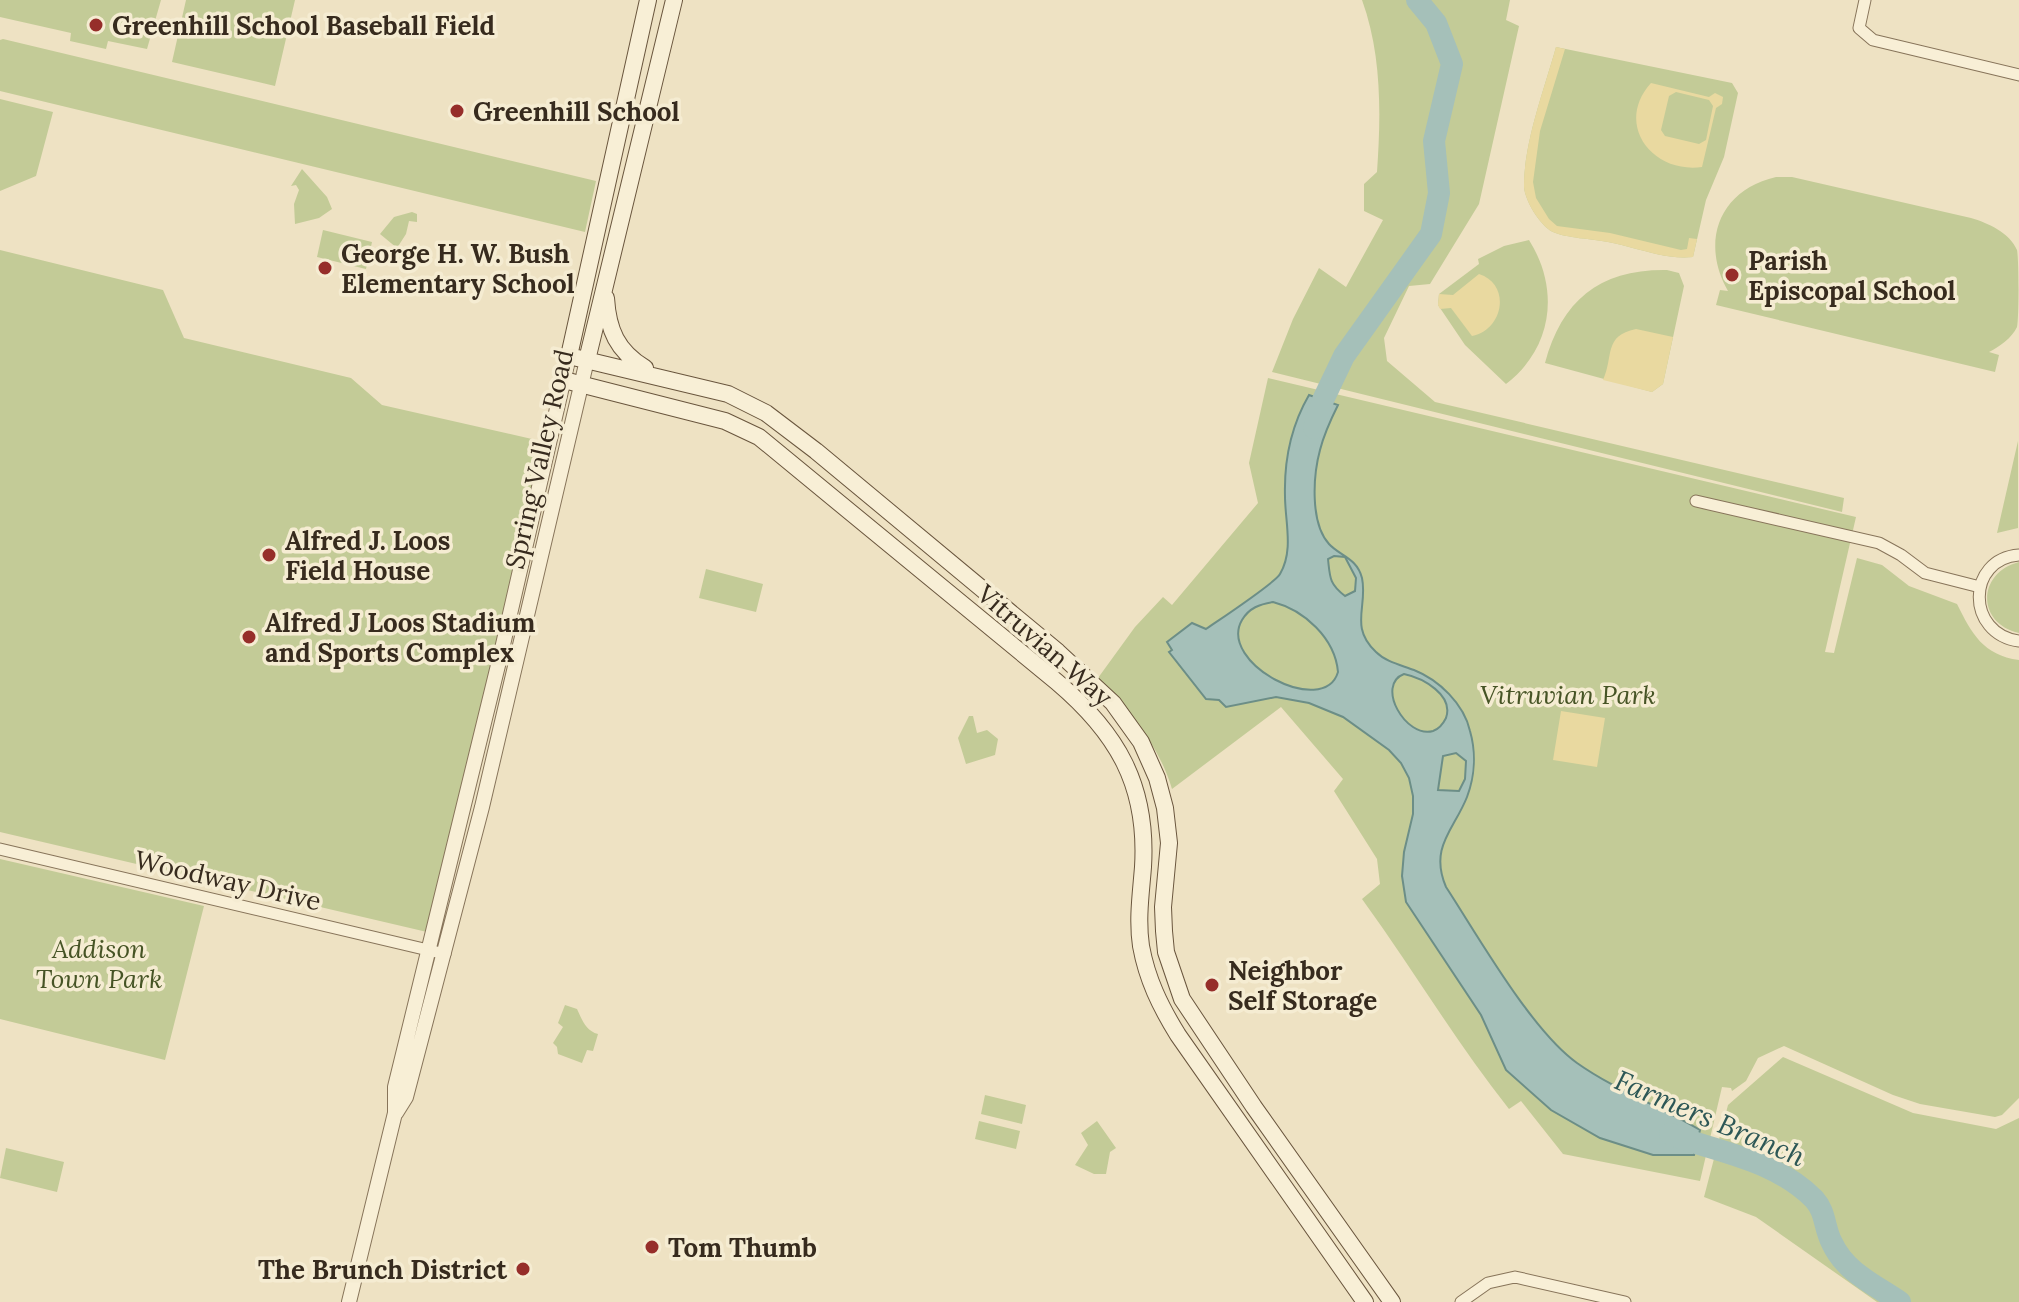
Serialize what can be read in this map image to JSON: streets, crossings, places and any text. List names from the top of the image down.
{
  "streets": {
    "main road": ["Spring Valley Road", "Vitruvian Way"],
    "street": ["Woodway Drive"]
  },
  "crossings": [
    ["Spring Valley Road", "Vitruvian Way"],
    ["Spring Valley Road", "Woodway Drive"]
  ],
  "water": ["Farmers Branch"],
  "parks": ["Vitruvian Park", "Addison Town Park"],
  "places": [
    "Greenhill School Baseball Field",
    "Greenhill School",
    "George H. W. Bush Elementary School",
    "Parish Episcopal School",
    "Alfred J. Loos Field House",
    "Alfred J Loos Stadium and Sports Complex",
    "Neighbor Self Storage",
    "Tom Thumb",
    "The Brunch District"
  ]
}
